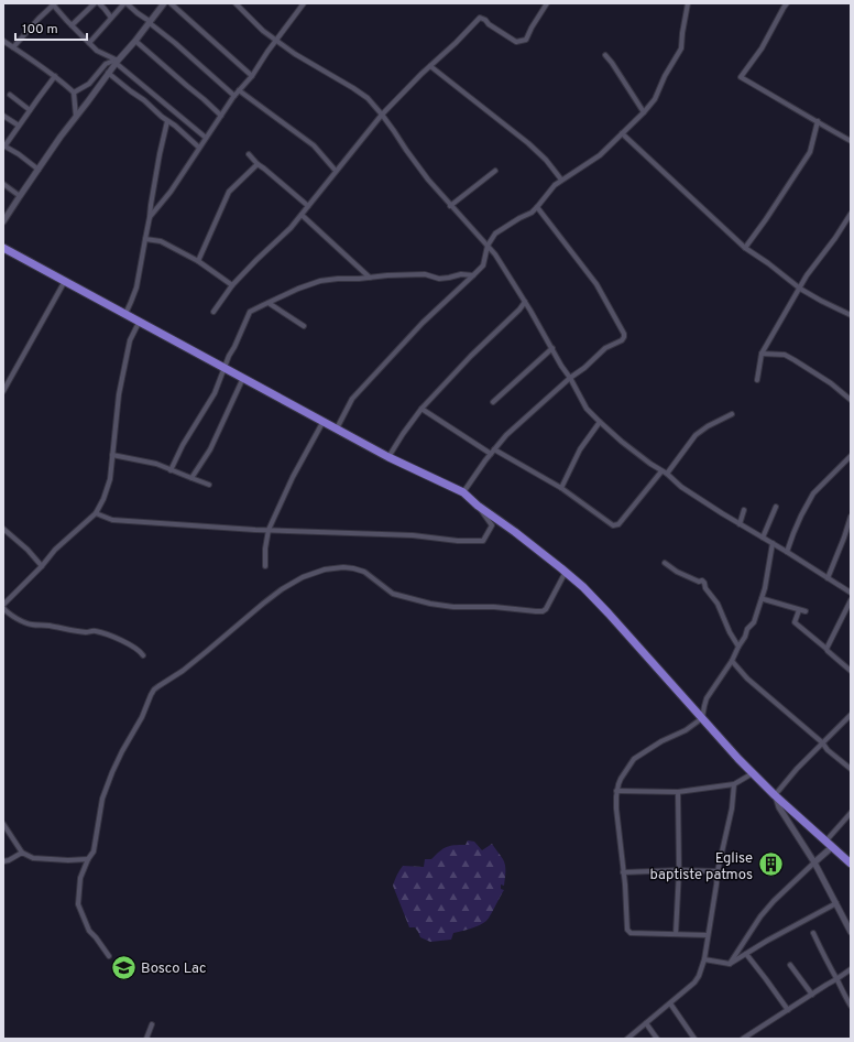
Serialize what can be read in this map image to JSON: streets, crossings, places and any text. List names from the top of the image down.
{
  "places": {
    "building": ["Eglise baptiste patmos"],
    "school or university": ["Bosco Lac"]
  },
  "scale_bar": "100 m"
}
